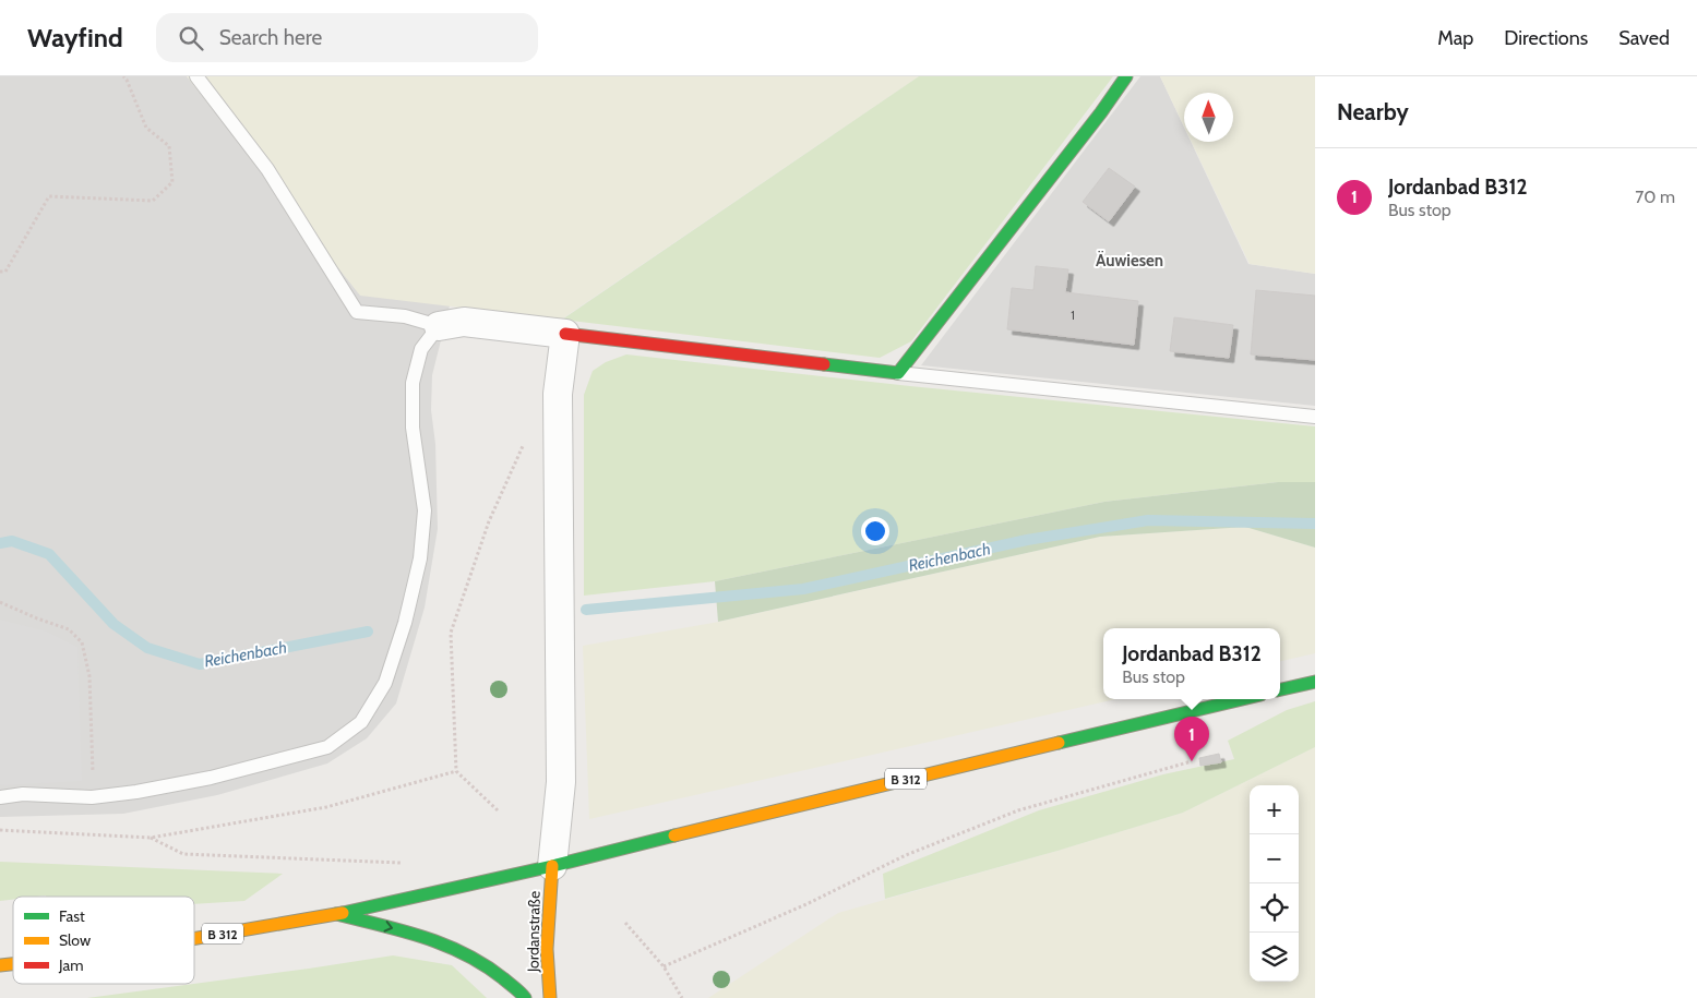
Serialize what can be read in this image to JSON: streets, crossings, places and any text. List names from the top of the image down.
{
  "streets": {
    "main road": ["B 312", "Jordanstraße"]
  },
  "crossings": [
    ["B 312", "Jordanstraße"]
  ],
  "districts": ["Äuwiesen"],
  "water": ["Reichenbach"],
  "house_numbers": ["1"],
  "legend": ["Fast", "Slow", "Jam"],
  "north": "top",
  "page": {
    "header": "Wayfind",
    "search": "Search here",
    "nav": ["Map", "Directions", "Saved"],
    "heading": "Nearby",
    "list": [
      {
        "mark": "1",
        "name": "Jordanbad B312",
        "note": "Bus stop",
        "value": "70 m"
      }
    ],
    "popup": ["Jordanbad B312", "Bus stop"],
    "pins": "1",
    "map_buttons": ["+", "−"]
  }
}
